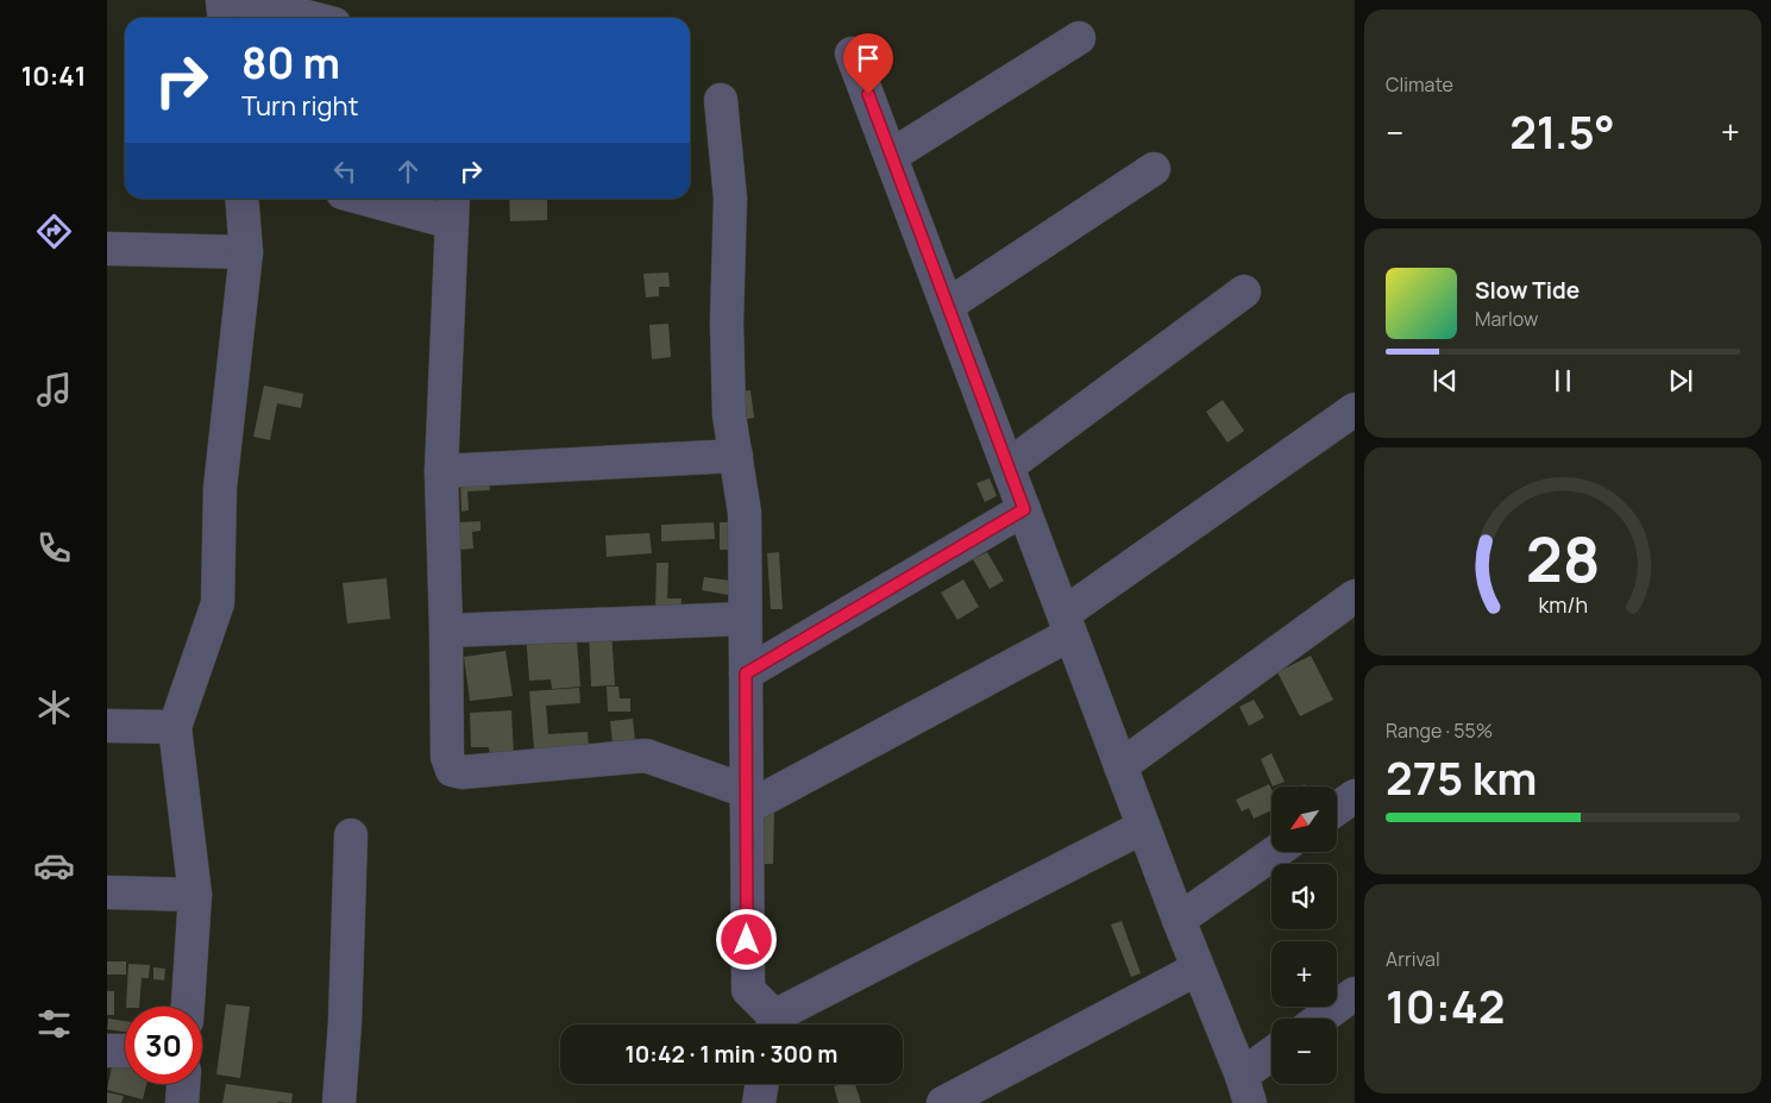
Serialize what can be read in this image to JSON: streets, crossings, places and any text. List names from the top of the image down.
{
  "north": "bottom left",
  "page": {
    "tabs": "10:41",
    "tile": [
      "Climate",
      ["Range · 55%", "275 km"],
      ["Arrival", "10:42"]
    ],
    "turn": ["80 m", "Turn right"],
    "heat": ["−", "21.5°", "+"],
    "song": ["Slow Tide", "Marlow"],
    "map_buttons": ["+", "−"],
    "limit": "30",
    "trip": "10:42 · 1 min · 300 m",
    "gauge": ["28", "km/h"]
  }
}
